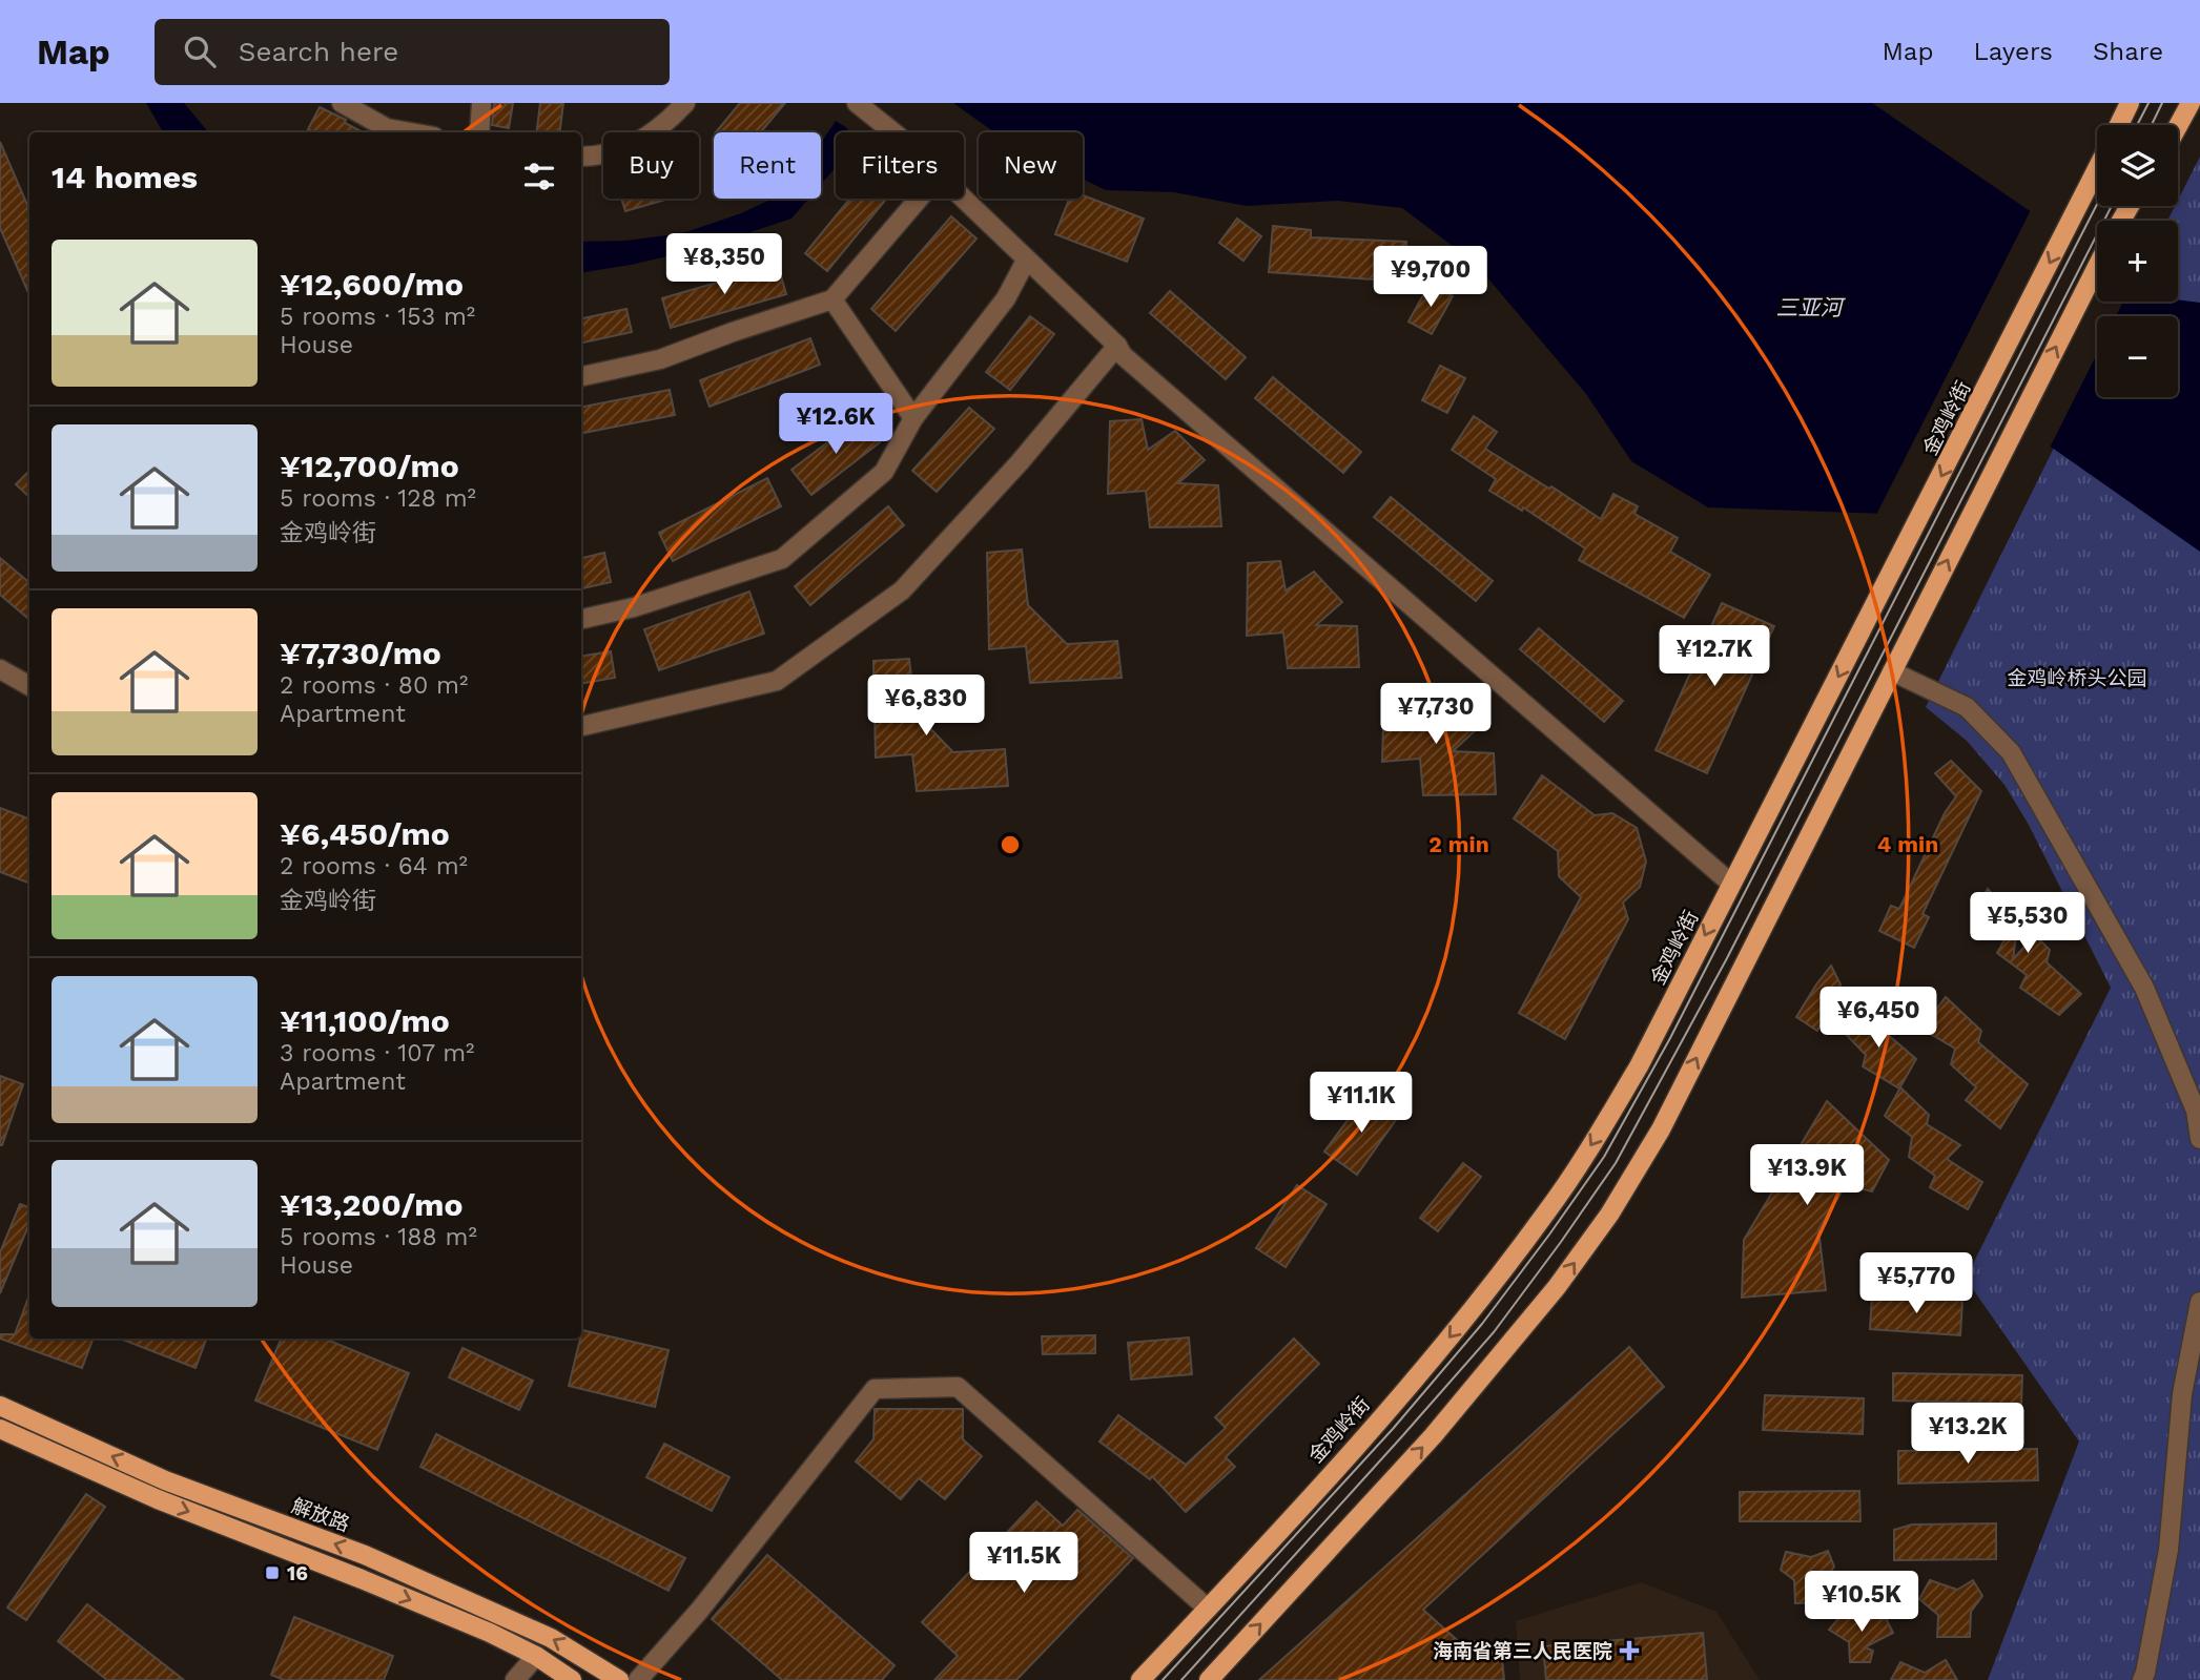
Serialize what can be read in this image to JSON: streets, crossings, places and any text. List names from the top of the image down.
{
  "streets": {
    "main road": ["金鸡岭街", "解放路"]
  },
  "water": ["三亚河"],
  "parks": ["金鸡岭桥头公园"],
  "places": {
    "transit": ["16"],
    "health": ["海南省第三人民医院"]
  },
  "page": {
    "header": "Map",
    "search": "Search here",
    "nav": ["Map", "Layers", "Share"],
    "map_buttons": ["+", "−"],
    "chip": [
      "Buy",
      "Rent",
      "Filters",
      "New"
    ],
    "heading": "14 homes",
    "list": [
      {
        "name": "¥12,600/mo",
        "note": "5 rooms · 153 m² · House"
      },
      {
        "name": "¥12,700/mo",
        "note": "5 rooms · 128 m² · 金鸡岭街"
      },
      {
        "name": "¥7,730/mo",
        "note": "2 rooms · 80 m² · Apartment"
      },
      {
        "name": "¥6,450/mo",
        "note": "2 rooms · 64 m² · 金鸡岭街"
      },
      {
        "name": "¥11,100/mo",
        "note": "3 rooms · 107 m² · Apartment"
      },
      {
        "name": "¥13,200/mo",
        "note": "5 rooms · 188 m² · House"
      }
    ],
    "price": [
      "¥8,350",
      "¥9,700",
      "¥12.6K",
      "¥12.7K",
      "¥6,830",
      "¥7,730",
      "¥5,530",
      "¥6,450",
      "¥11.1K",
      "¥13.9K",
      "¥5,770",
      "¥13.2K",
      "¥11.5K",
      "¥10.5K"
    ]
  },
  "rings": ["2 min", "4 min"]
}
